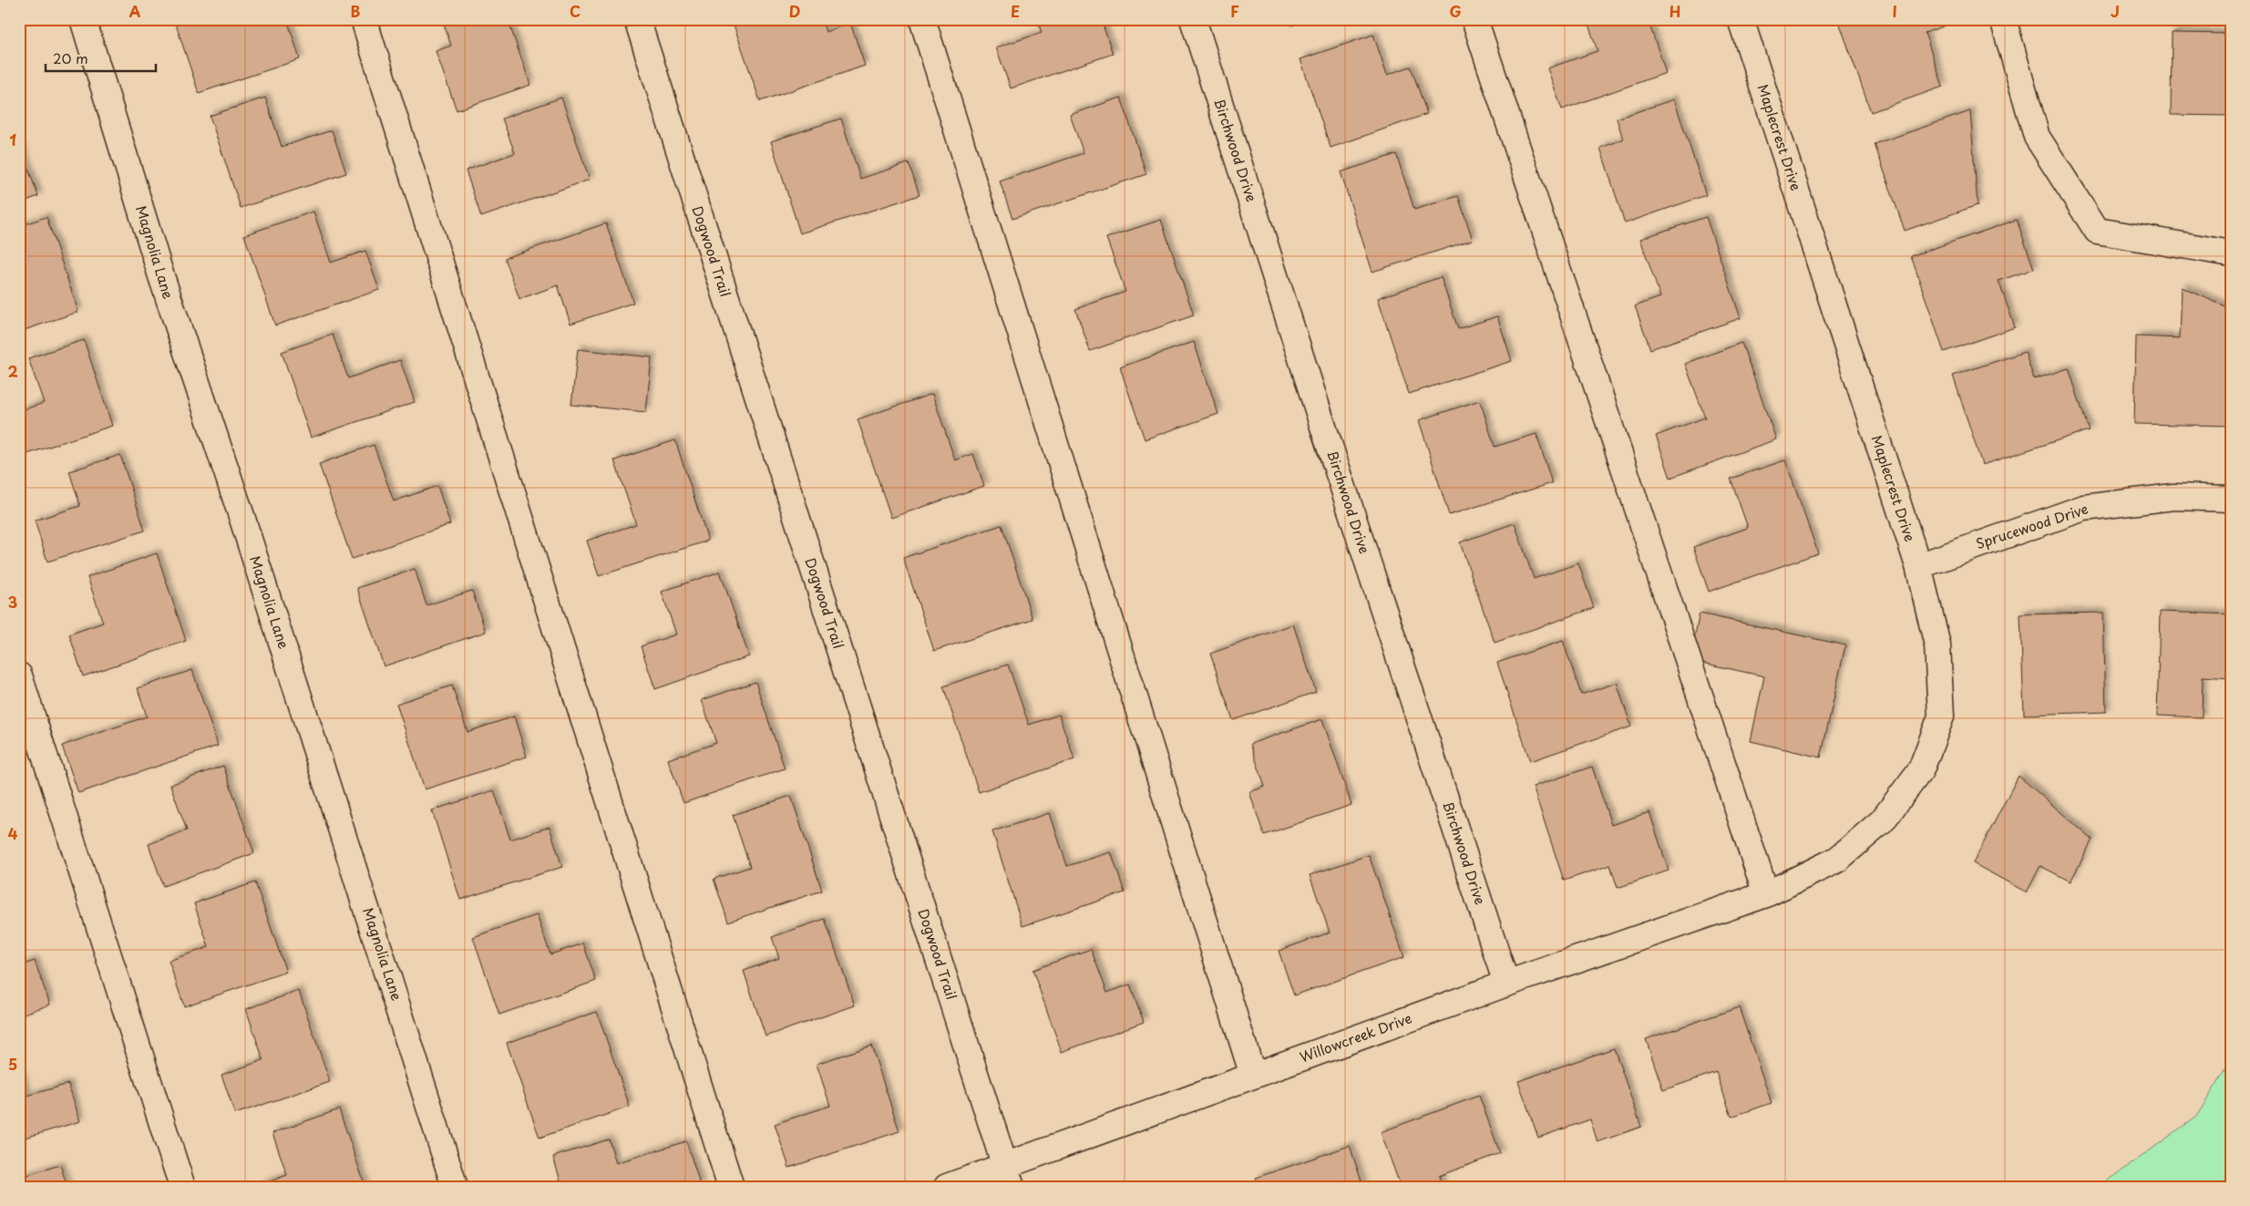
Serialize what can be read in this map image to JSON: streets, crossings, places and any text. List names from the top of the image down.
{
  "streets": {
    "street": [
      "Maplecrest Drive",
      "Birchwood Drive",
      "Dogwood Trail",
      "Magnolia Lane",
      "Sprucewood Drive",
      "Willowcreek Drive"
    ]
  },
  "crossings": [
    ["Maplecrest Drive", "Sprucewood Drive"],
    ["Maplecrest Drive", "Willowcreek Drive"],
    ["Birchwood Drive", "Willowcreek Drive"],
    ["Dogwood Trail", "Willowcreek Drive"]
  ],
  "scale_bar": "20 m",
  "grid": {
    "columns": [
      "A",
      "B",
      "C",
      "D",
      "E",
      "F",
      "G",
      "H",
      "I",
      "J"
    ],
    "rows": [
      "1",
      "2",
      "3",
      "4",
      "5"
    ]
  }
}
